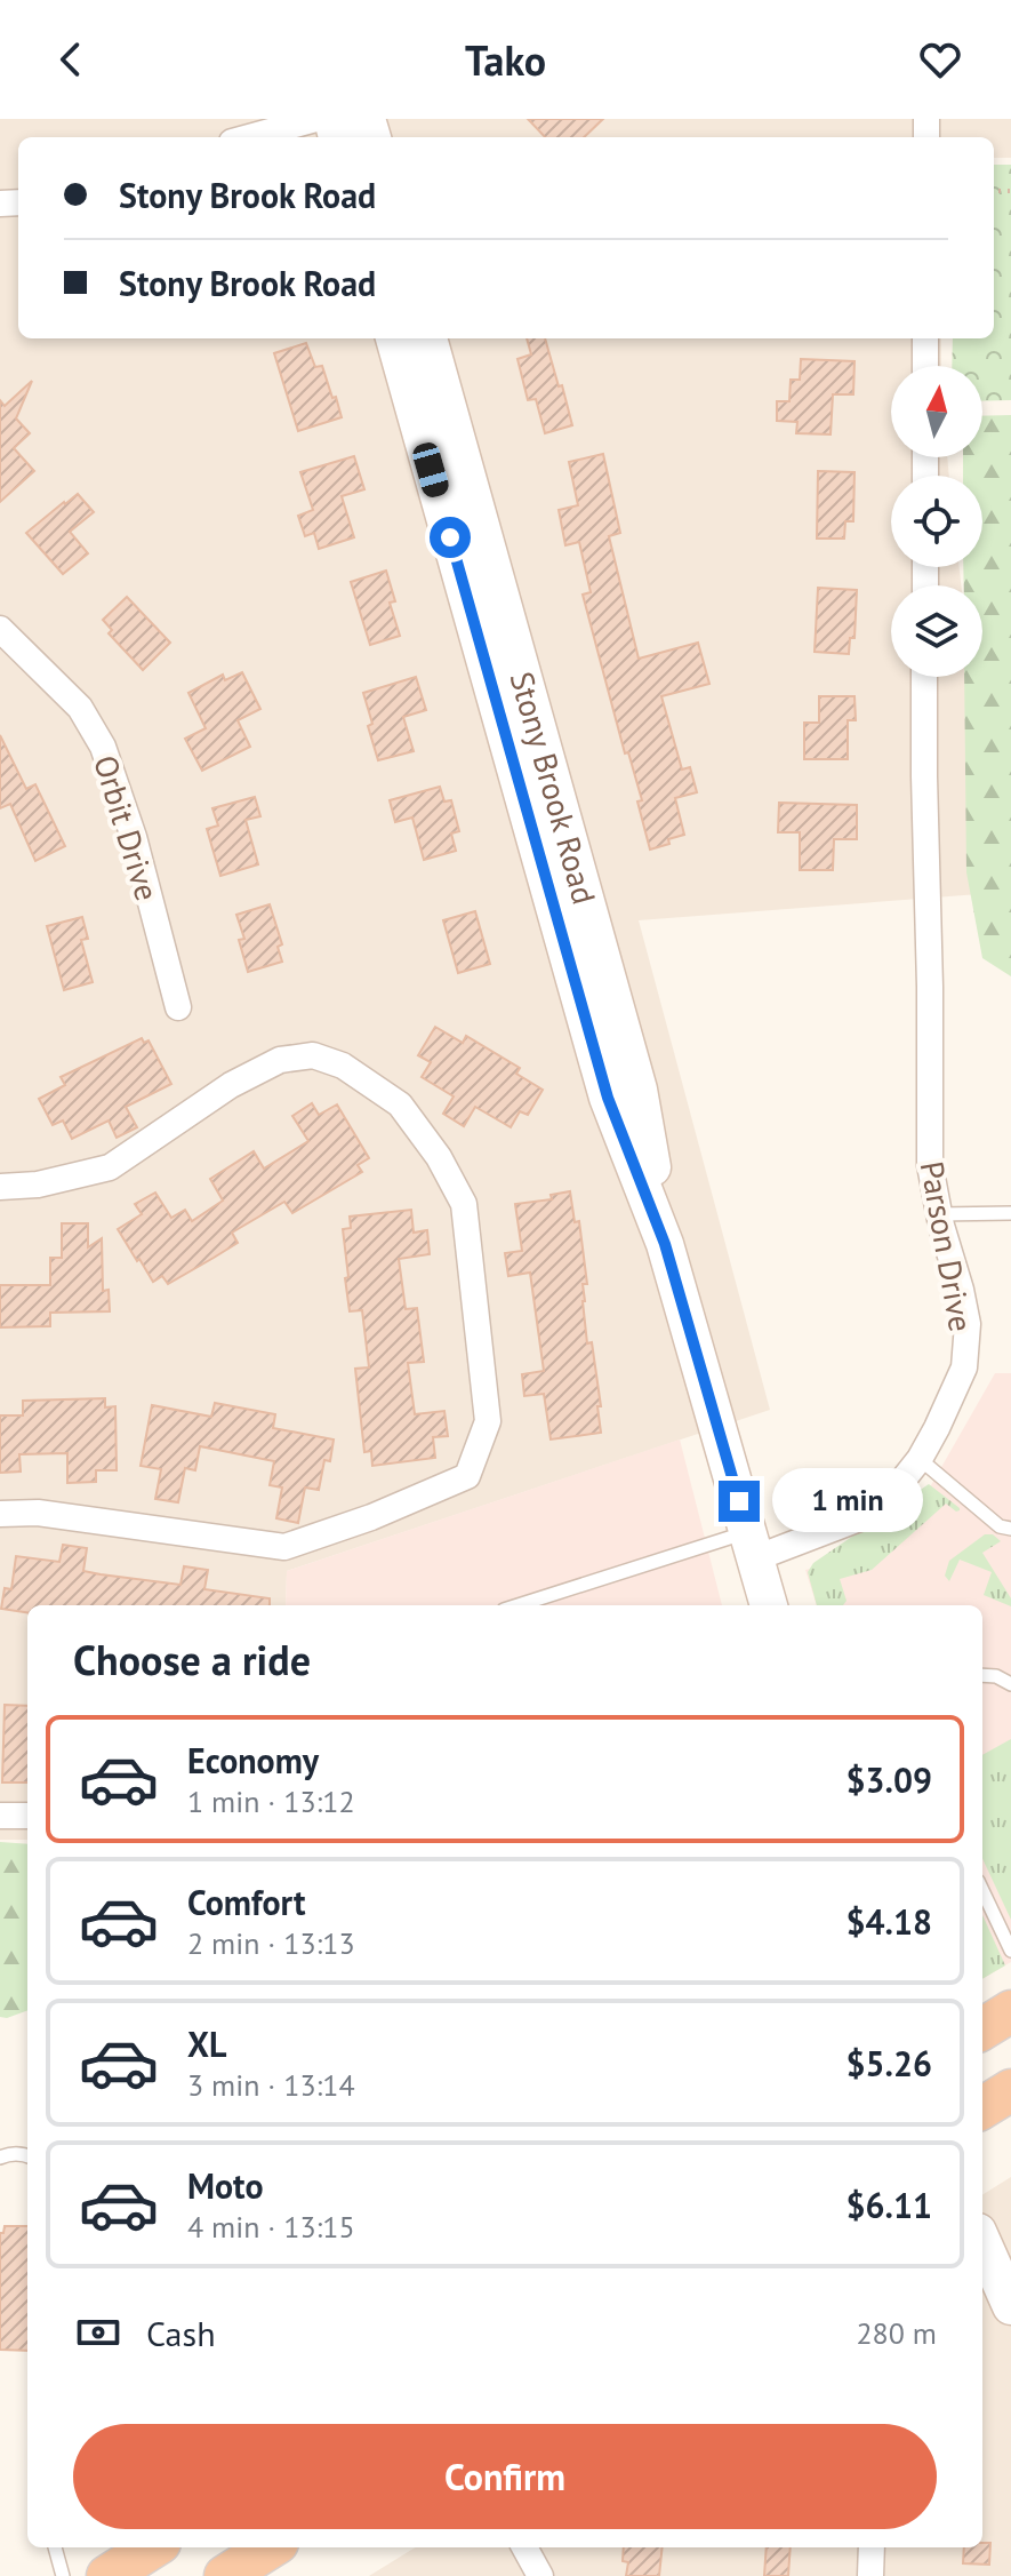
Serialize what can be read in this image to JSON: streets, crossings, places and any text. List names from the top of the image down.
{
  "streets": {
    "main road": ["Stony Brook Road"],
    "street": ["Orbit Drive", "Parson Drive"]
  },
  "crossings": [
    ["Stony Brook Road", "Parson Drive"]
  ],
  "north": "top",
  "page": {
    "header": "Tako",
    "banner": ["Stony Brook Road", "Stony Brook Road"],
    "bubble": "1 min",
    "heading": "Choose a ride",
    "list": [
      {
        "name": "Economy",
        "note": "1 min · 13:12",
        "value": "$3.09"
      },
      {
        "name": "Comfort",
        "note": "2 min · 13:13",
        "value": "$4.18"
      },
      {
        "name": "XL",
        "note": "3 min · 13:14",
        "value": "$5.26"
      },
      {
        "name": "Moto",
        "note": "4 min · 13:15",
        "value": "$6.11"
      }
    ],
    "pay": ["Cash", "280 m"],
    "buttons": "Confirm"
  }
}
